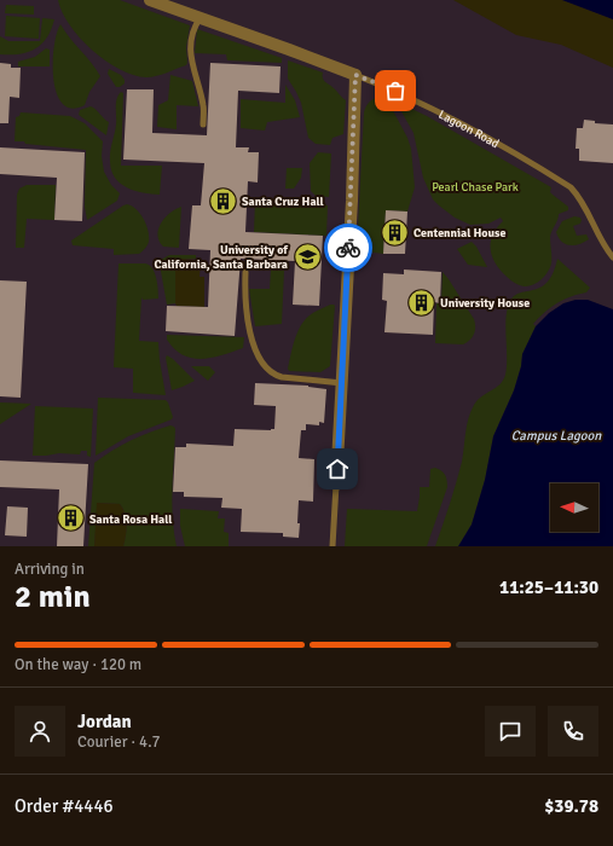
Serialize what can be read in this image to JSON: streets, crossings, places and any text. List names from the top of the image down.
{
  "streets": {
    "street": ["Lagoon Road"]
  },
  "water": ["Campus Lagoon"],
  "parks": ["Pearl Chase Park"],
  "places": {
    "building": [
      "Santa Cruz Hall",
      "Centennial House",
      "University House",
      "Santa Rosa Hall"
    ],
    "school or university": ["University of California, Santa Barbara"]
  },
  "north": "left",
  "page": {
    "heading": ["2 min", "Arriving in", "11:25–11:30"],
    "panel": [
      "Jordan",
      "Courier · 4.7",
      "Order #4446",
      "$39.78"
    ],
    "bar": "On the way · 120 m"
  }
}
